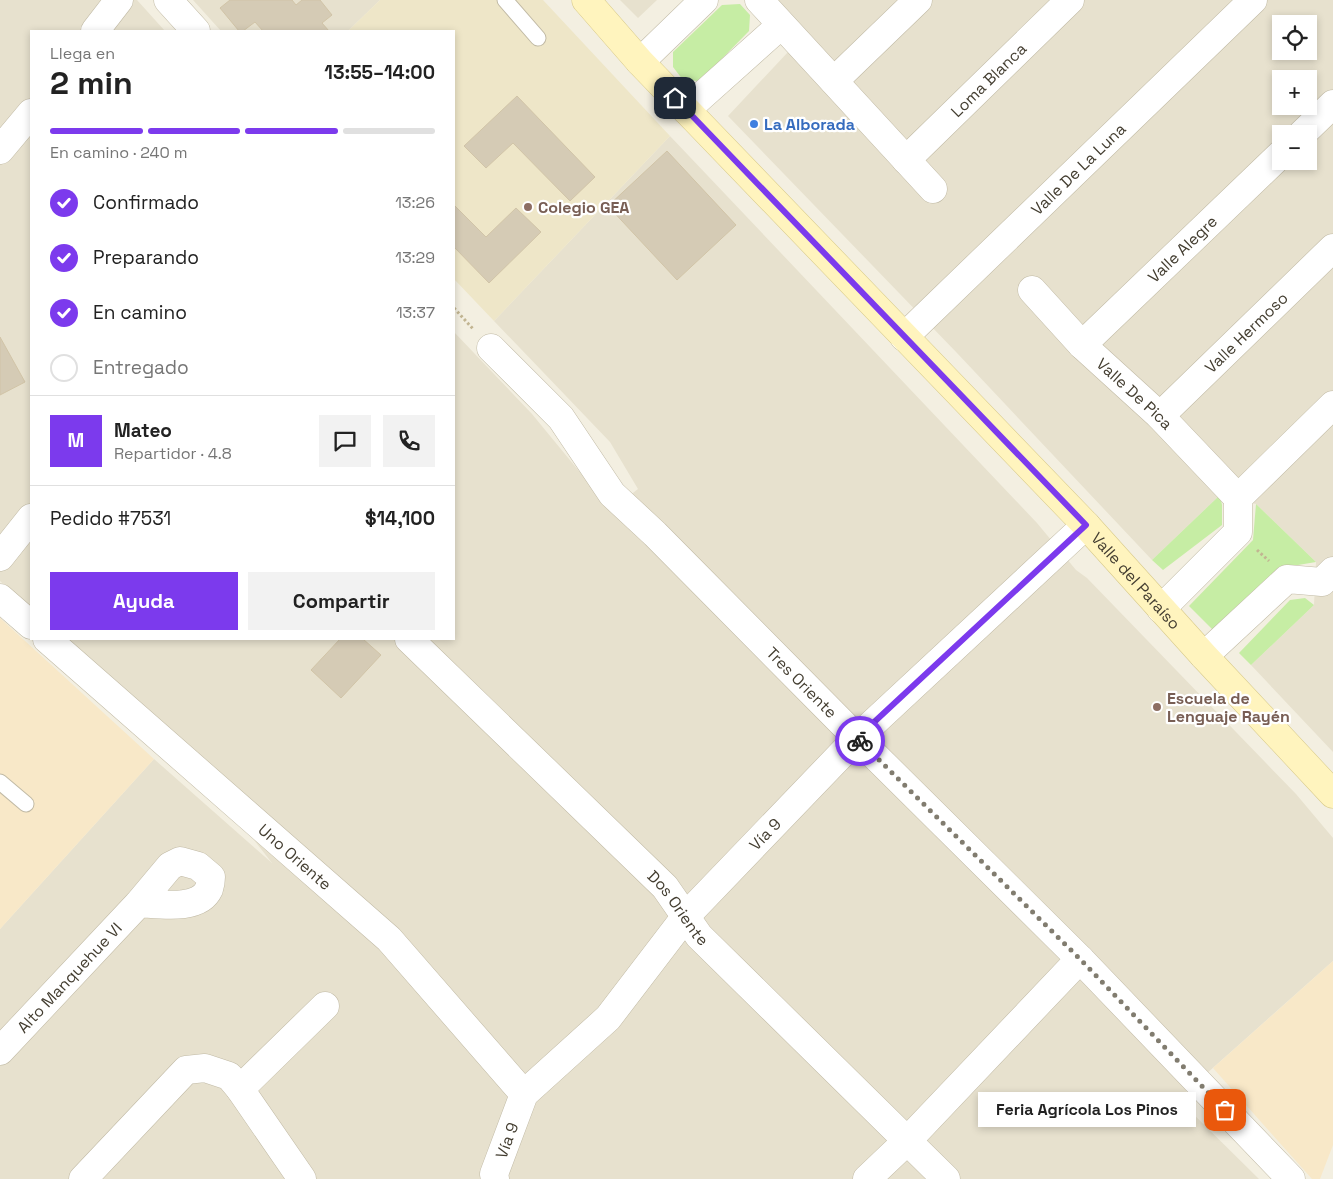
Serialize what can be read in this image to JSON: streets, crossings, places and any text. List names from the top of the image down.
{
  "streets": {
    "street": [
      "Loma Blanca",
      "Valle De La Luna",
      "Valle Alegre",
      "Valle Hermoso",
      "Valle De Pica",
      "Valle del Paraíso",
      "Tres Oriente",
      "Vía 9",
      "Uno Oriente",
      "Dos Oriente",
      "Alto Manquehue VI"
    ]
  },
  "crossings": [
    ["Valle De La Luna", "Valle del Paraíso"],
    ["Valle Alegre", "Valle De Pica"],
    ["Valle Hermoso", "Valle De Pica"],
    ["Valle del Paraíso", "Vía 9"],
    ["Tres Oriente", "Vía 9"],
    ["Vía 9", "Uno Oriente"],
    ["Vía 9", "Dos Oriente"]
  ],
  "places": [
    "La Alborada",
    "Colegio GEA",
    "Escuela de Lenguaje Rayén",
    "Feria Agrícola Los Pinos"
  ],
  "page": {
    "map_buttons": ["+", "−"],
    "heading": ["2 min", "Llega en", "13:55–14:00"],
    "panel": [
      "Mateo",
      "Repartidor · 4.8",
      "Pedido #7531",
      "$14,100"
    ],
    "bar": "En camino · 240 m",
    "list": [
      ["Confirmado", "13:26"],
      ["Preparando", "13:29"],
      ["En camino", "13:37"],
      "Entregado"
    ],
    "round": "M",
    "buttons": ["Ayuda", "Compartir"],
    "bubble": "Feria Agrícola Los Pinos"
  }
}
